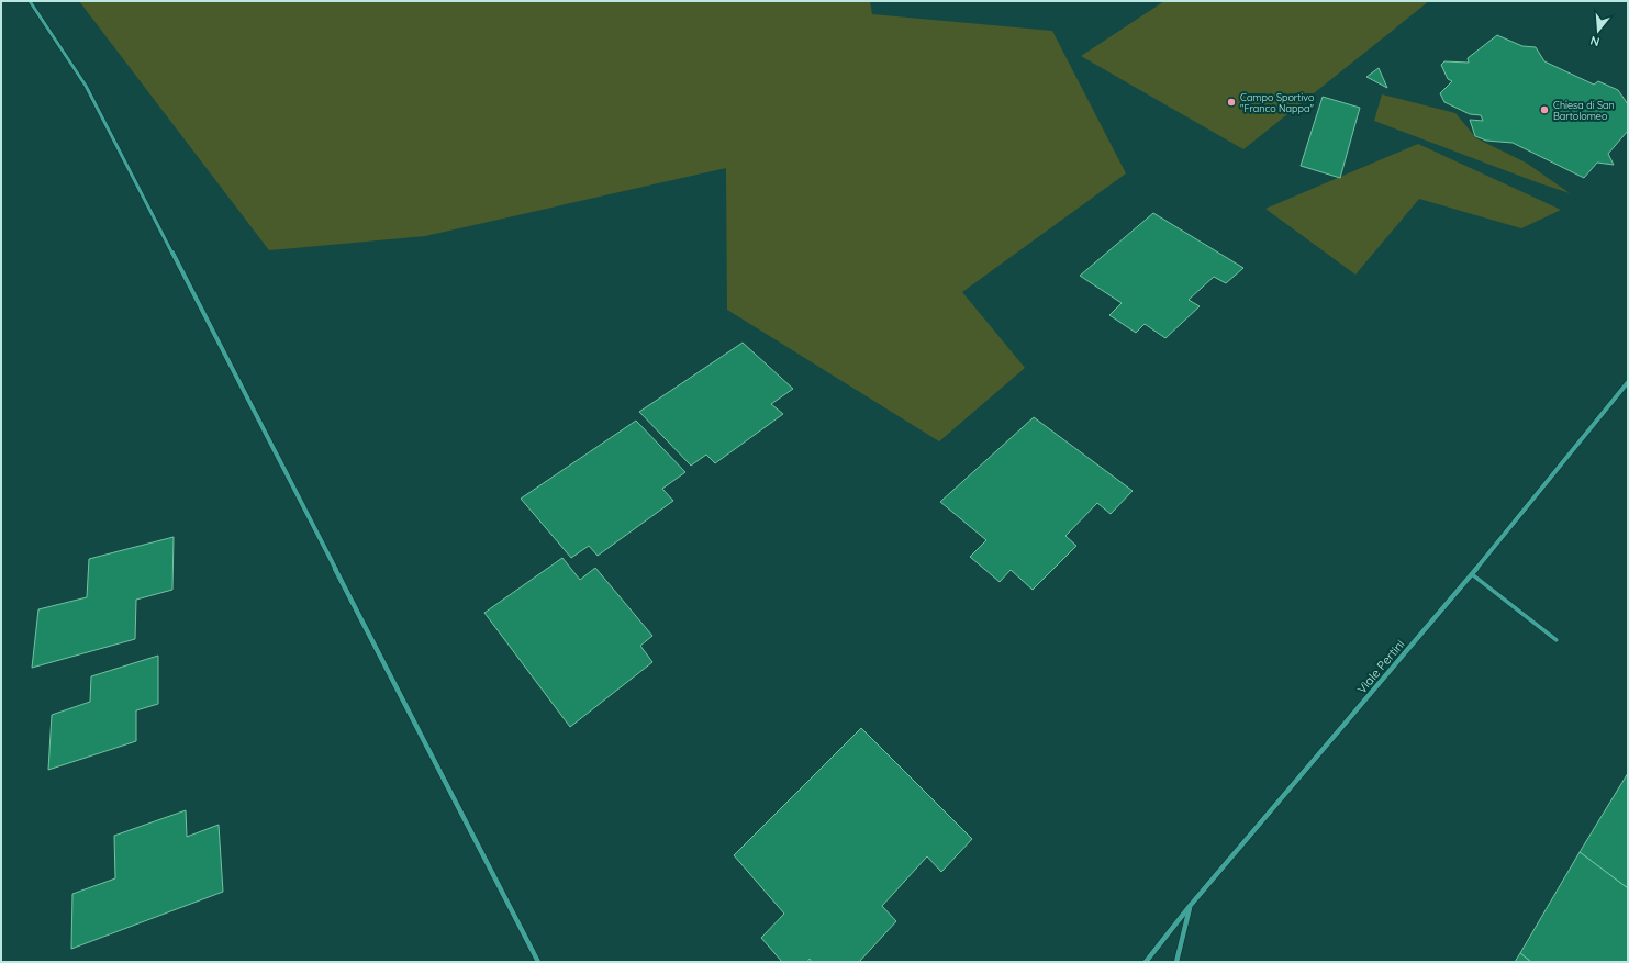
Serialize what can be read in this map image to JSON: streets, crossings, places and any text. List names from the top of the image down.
{
  "streets": {
    "street": ["Viale Pertini"]
  },
  "places": ["Campo Sportivo \"Franco Nappa\"", "Chiesa di San Bartolomeo"],
  "north": "bottom"
}
